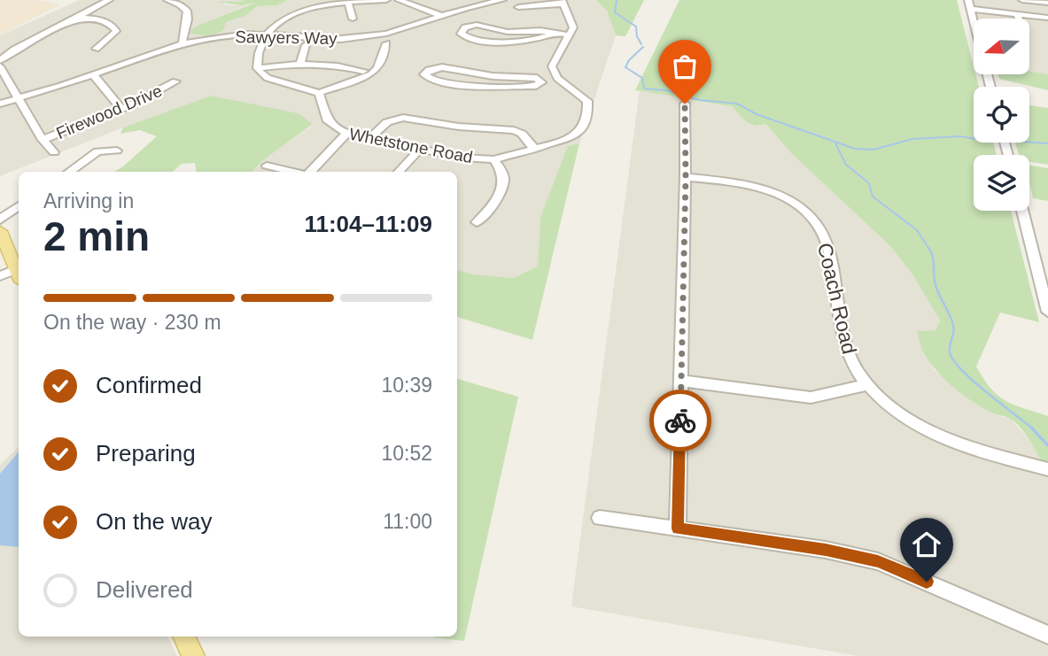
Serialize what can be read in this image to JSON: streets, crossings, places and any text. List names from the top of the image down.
{
  "streets": {
    "street": [
      "Sawyers Way",
      "Firewood Drive",
      "Whetstone Road",
      "Coach Road"
    ]
  },
  "north": "left",
  "page": {
    "heading": ["2 min", "Arriving in", "11:04–11:09"],
    "bar": "On the way · 230 m",
    "list": [
      ["Confirmed", "10:39"],
      ["Preparing", "10:52"],
      ["On the way", "11:00"],
      "Delivered"
    ]
  }
}
